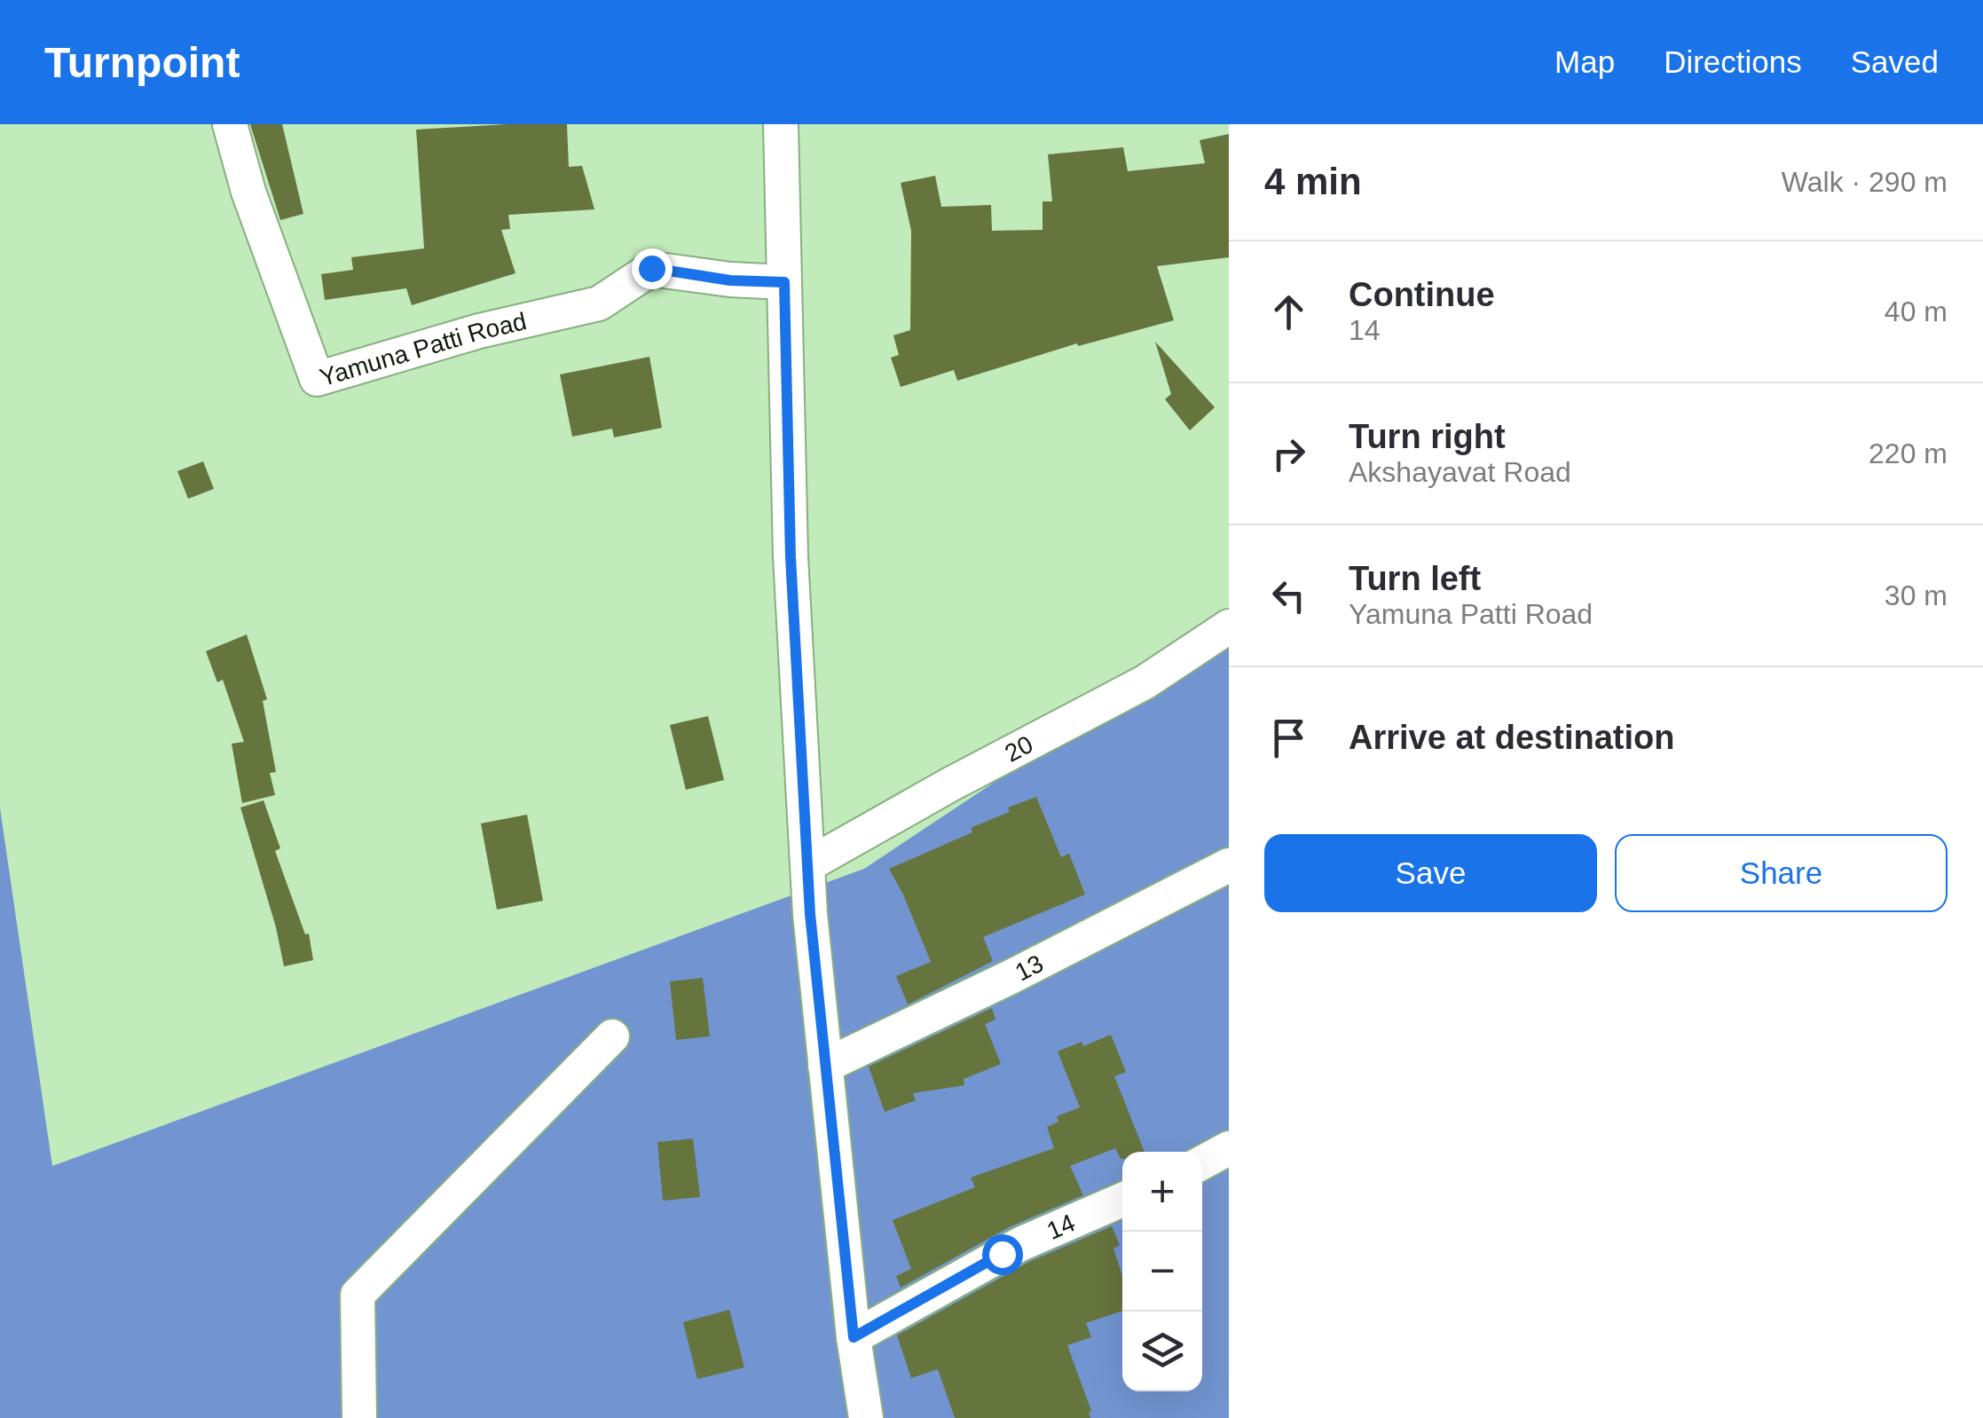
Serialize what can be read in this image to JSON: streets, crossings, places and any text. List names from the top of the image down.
{
  "streets": {
    "street": [
      "Yamuna Patti Road",
      "20",
      "13",
      "14"
    ]
  },
  "page": {
    "header": "Turnpoint",
    "nav": ["Map", "Directions", "Saved"],
    "heading": ["4 min", "Walk · 290 m"],
    "list": [
      ["Continue", "14", "40 m"],
      ["Turn right", "Akshayavat Road", "220 m"],
      ["Turn left", "Yamuna Patti Road", "30 m"],
      "Arrive at destination"
    ],
    "buttons": ["Save", "Share"],
    "map_buttons": ["+", "−"]
  }
}
